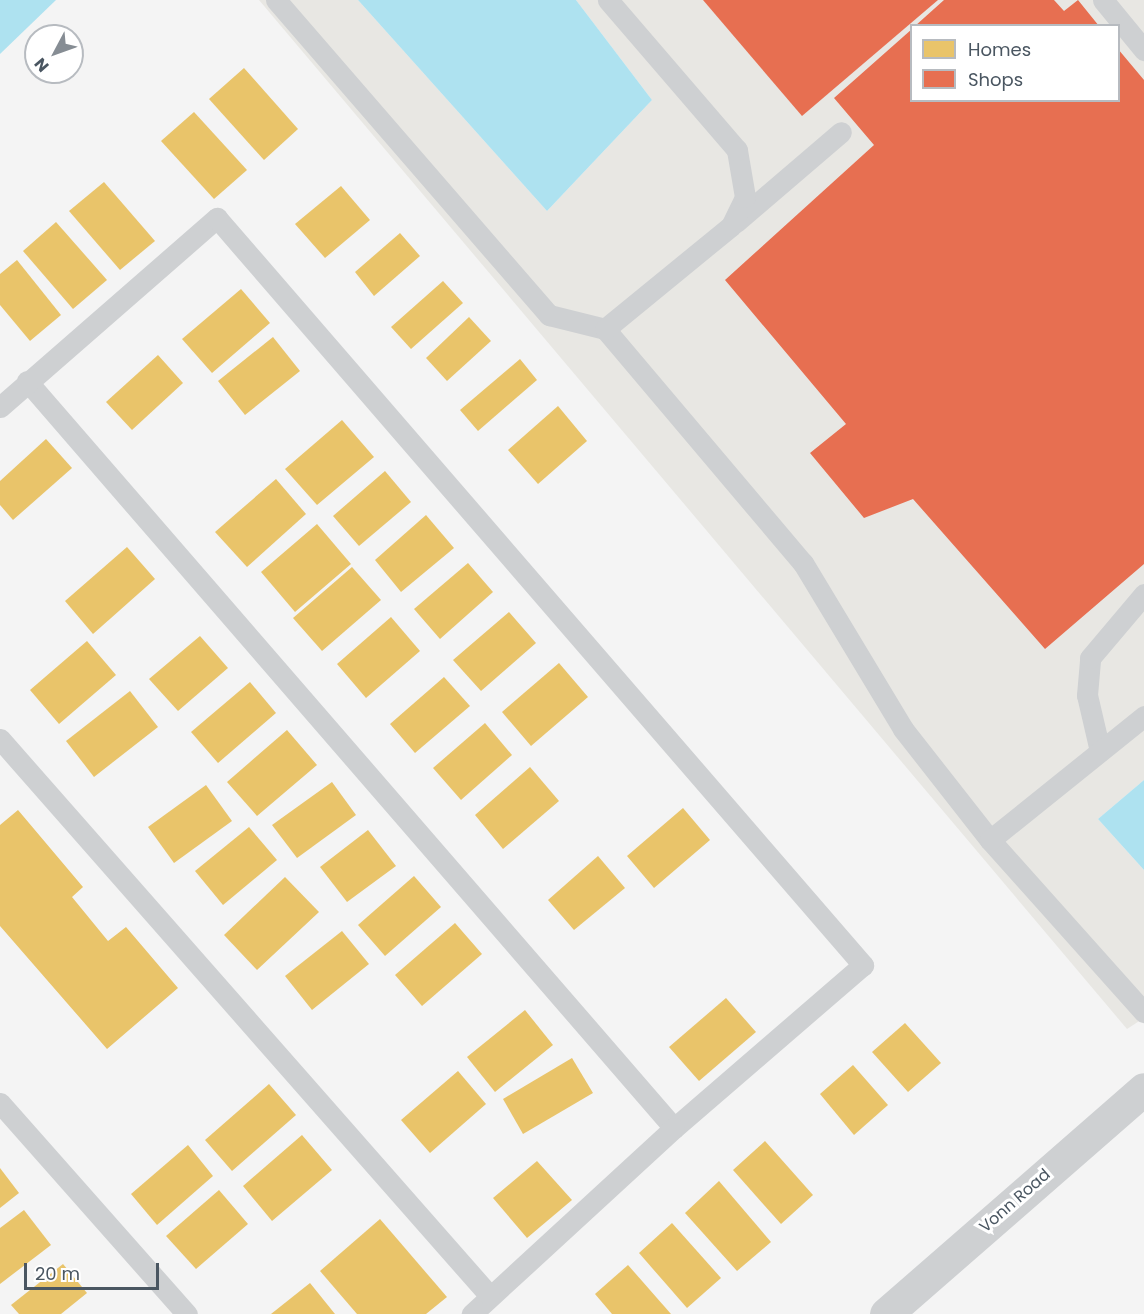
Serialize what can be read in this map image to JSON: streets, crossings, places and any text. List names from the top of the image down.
{
  "streets": {
    "street": ["Vonn Road"]
  },
  "legend": ["Homes", "Shops"],
  "scale_bar": "20 m",
  "north": "bottom left"
}
